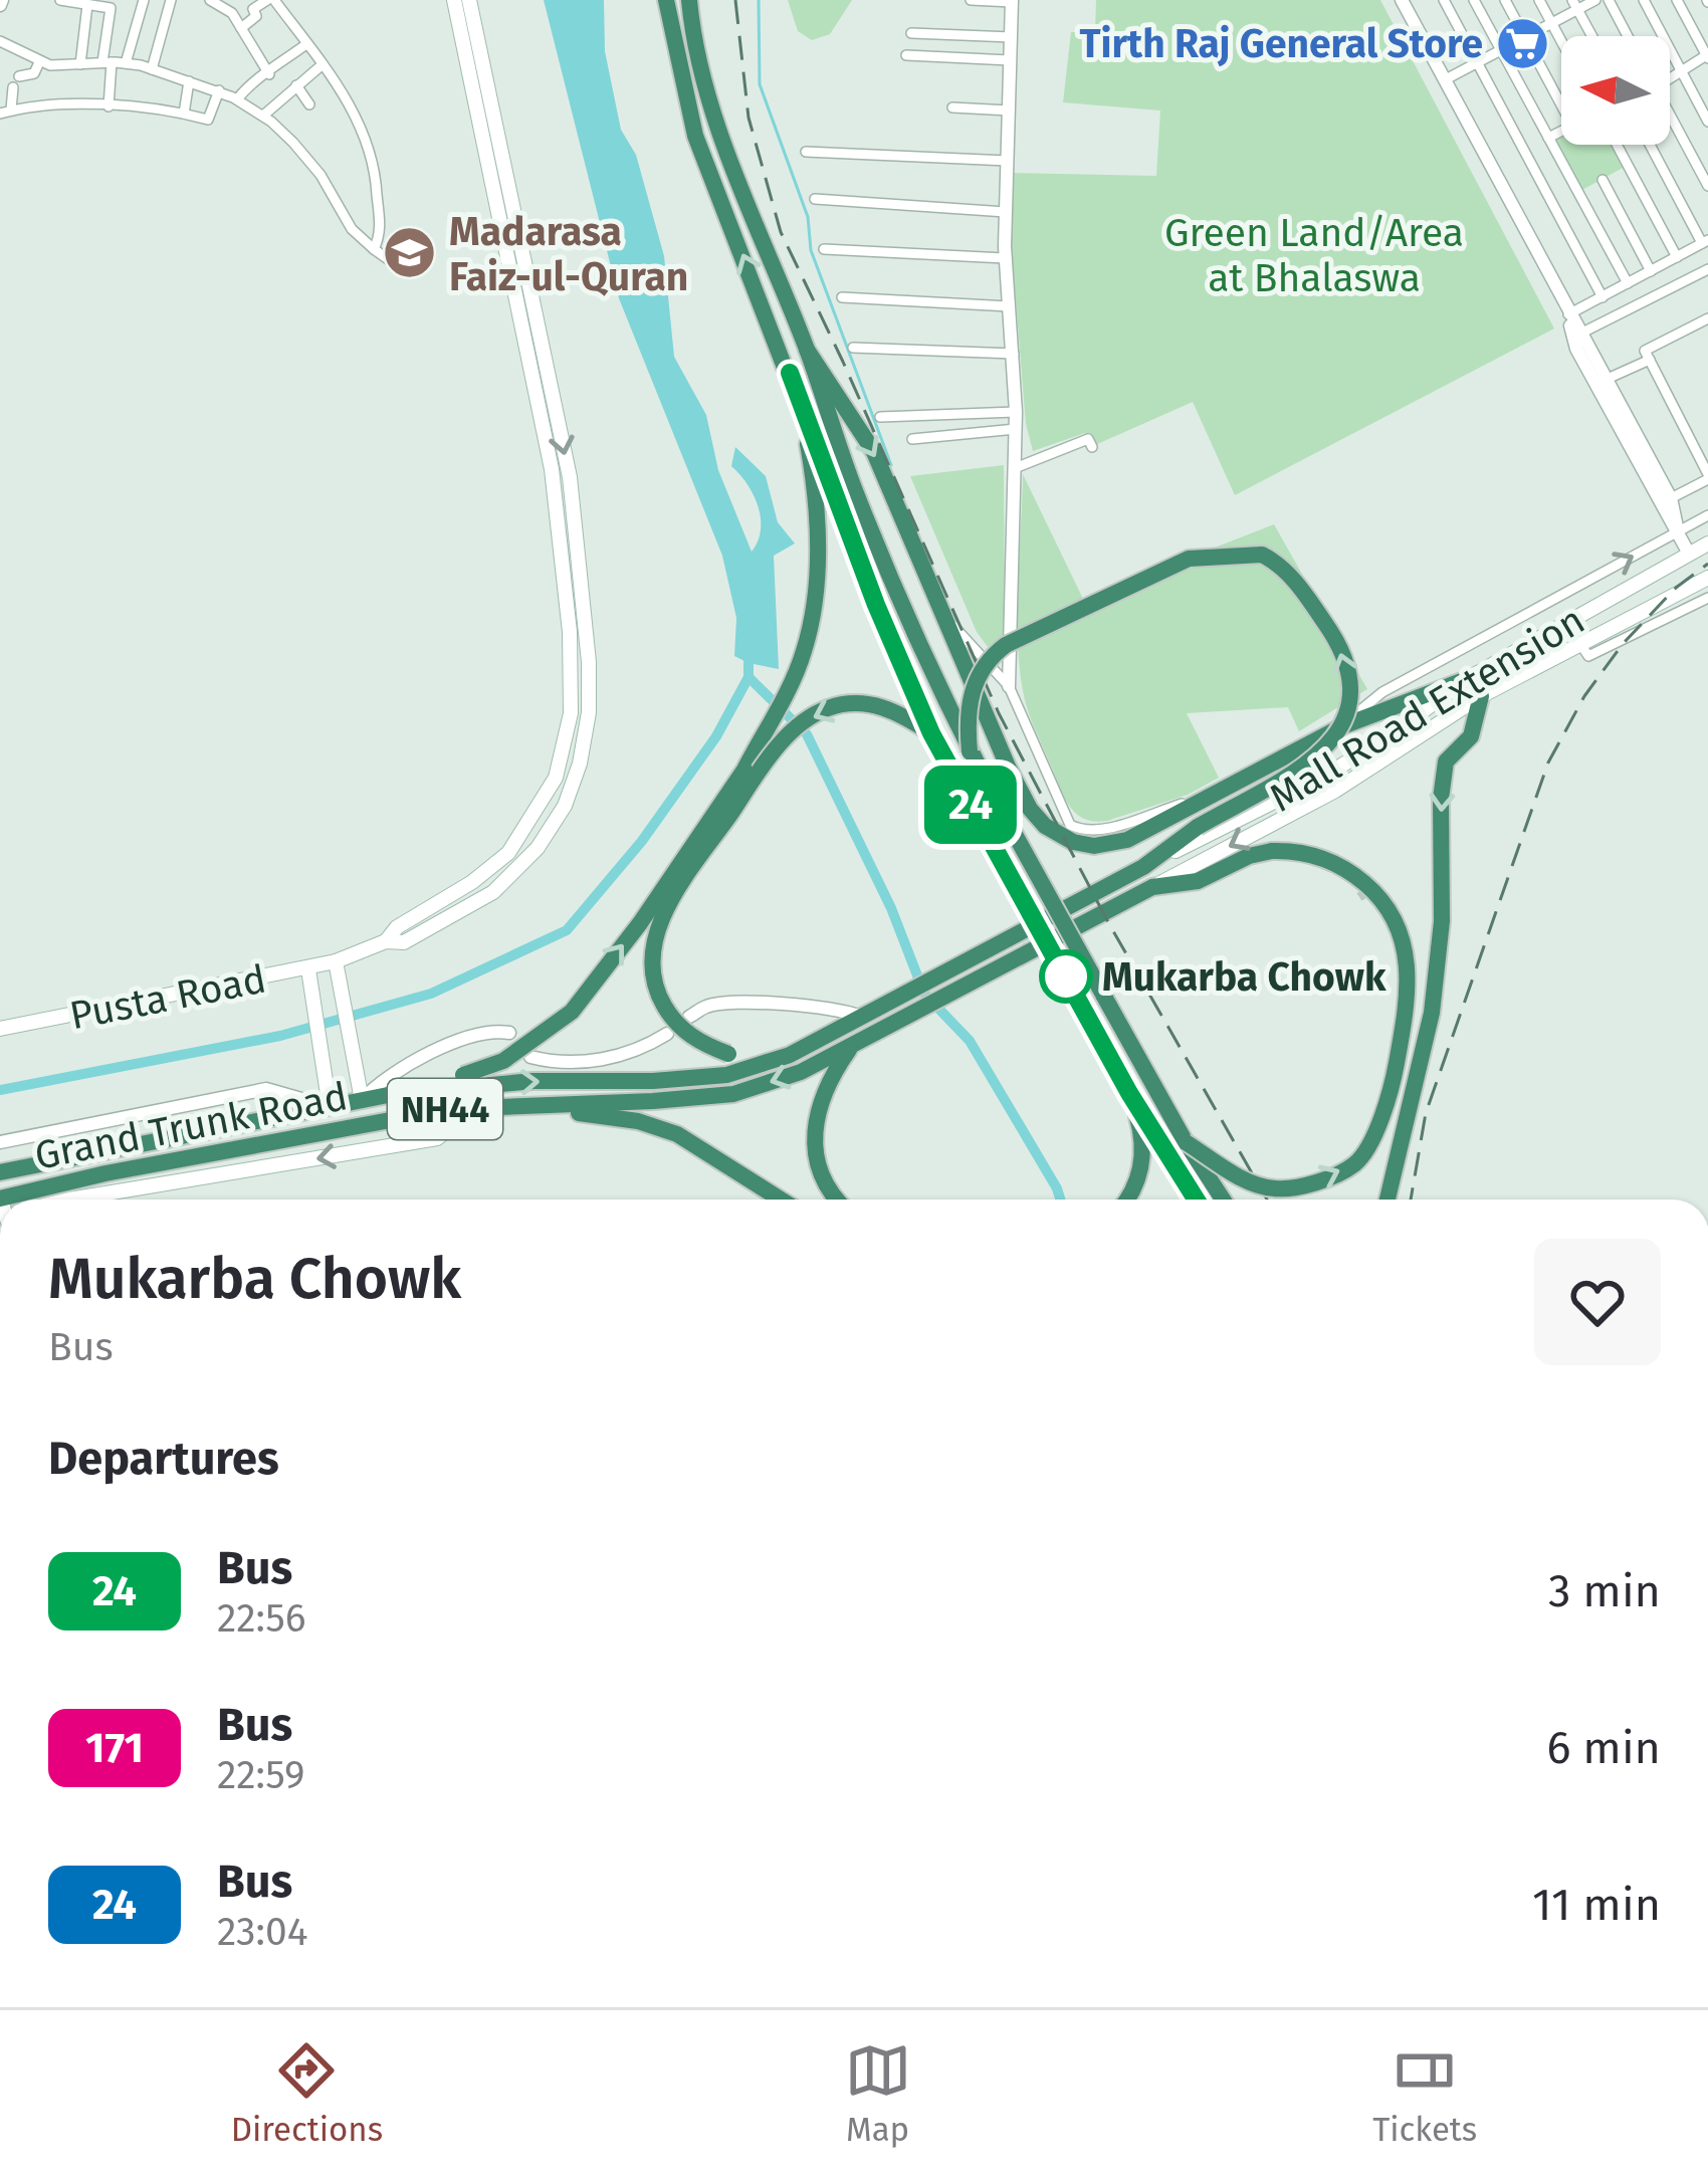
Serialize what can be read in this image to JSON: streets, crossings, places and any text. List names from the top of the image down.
{
  "streets": {
    "highway": ["NH44", "Grand Trunk Road"],
    "main road": ["Mall Road Extension", "Pusta Road"]
  },
  "crossings": [
    ["Mall Road Extension", "NH44"],
    ["Mall Road Extension", "Grand Trunk Road"],
    ["NH44", "Grand Trunk Road"]
  ],
  "parks": ["Green Land/Area at Bhalaswa"],
  "places": {
    "supermarket": ["Tirth Raj General Store"],
    "school or university": ["Madarasa Faiz-ul-Quran"],
    "other": ["Mukarba Chowk"]
  },
  "lines": ["bus line 24"],
  "north": "left",
  "page": {
    "on_map": "24",
    "heading": [
      ["Mukarba Chowk", "Bus"],
      "Departures"
    ],
    "list": [
      {
        "mark": "24",
        "name": "Bus",
        "note": "22:56",
        "value": "3 min"
      },
      {
        "mark": "171",
        "name": "Bus",
        "note": "22:59",
        "value": "6 min"
      },
      {
        "mark": "24",
        "name": "Bus",
        "note": "23:04",
        "value": "11 min"
      }
    ],
    "tabs": ["Directions", "Map", "Tickets"]
  }
}
